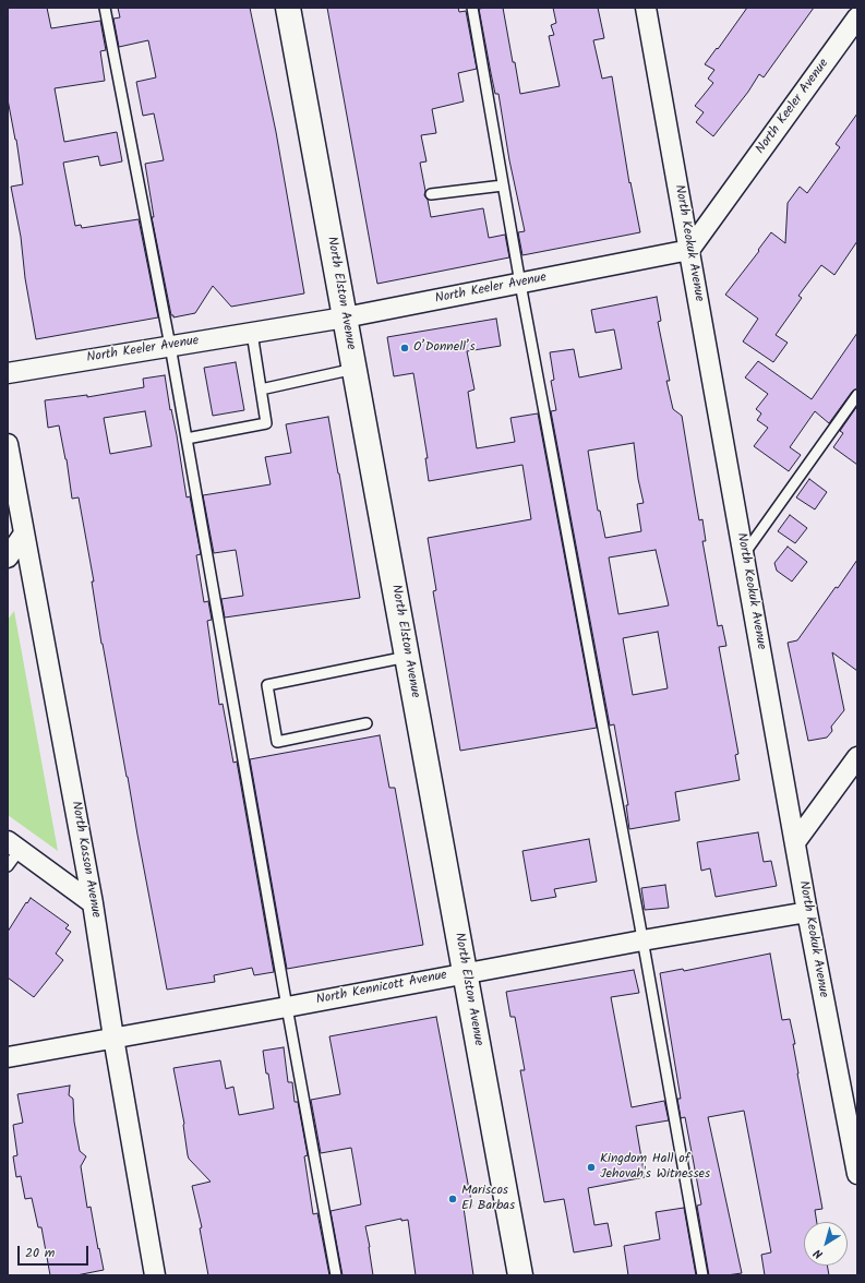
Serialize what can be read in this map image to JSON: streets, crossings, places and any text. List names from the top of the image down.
{
  "streets": {
    "main road": ["North Elston Avenue"],
    "street": [
      "North Keeler Avenue",
      "North Keokuk Avenue",
      "North Kasson Avenue",
      "North Kennicott Avenue"
    ]
  },
  "crossings": [
    ["North Keeler Avenue", "North Keokuk Avenue"],
    ["North Keeler Avenue", "North Elston Avenue"],
    ["North Keokuk Avenue", "North Kennicott Avenue"],
    ["North Elston Avenue", "North Kennicott Avenue"],
    ["North Kasson Avenue", "North Kennicott Avenue"]
  ],
  "places": ["O’Donnell’s", "Kingdom Hall of Jehovah's Witnesses", "Mariscos El Barbas"],
  "scale_bar": "20 m",
  "north": "bottom left"
}
